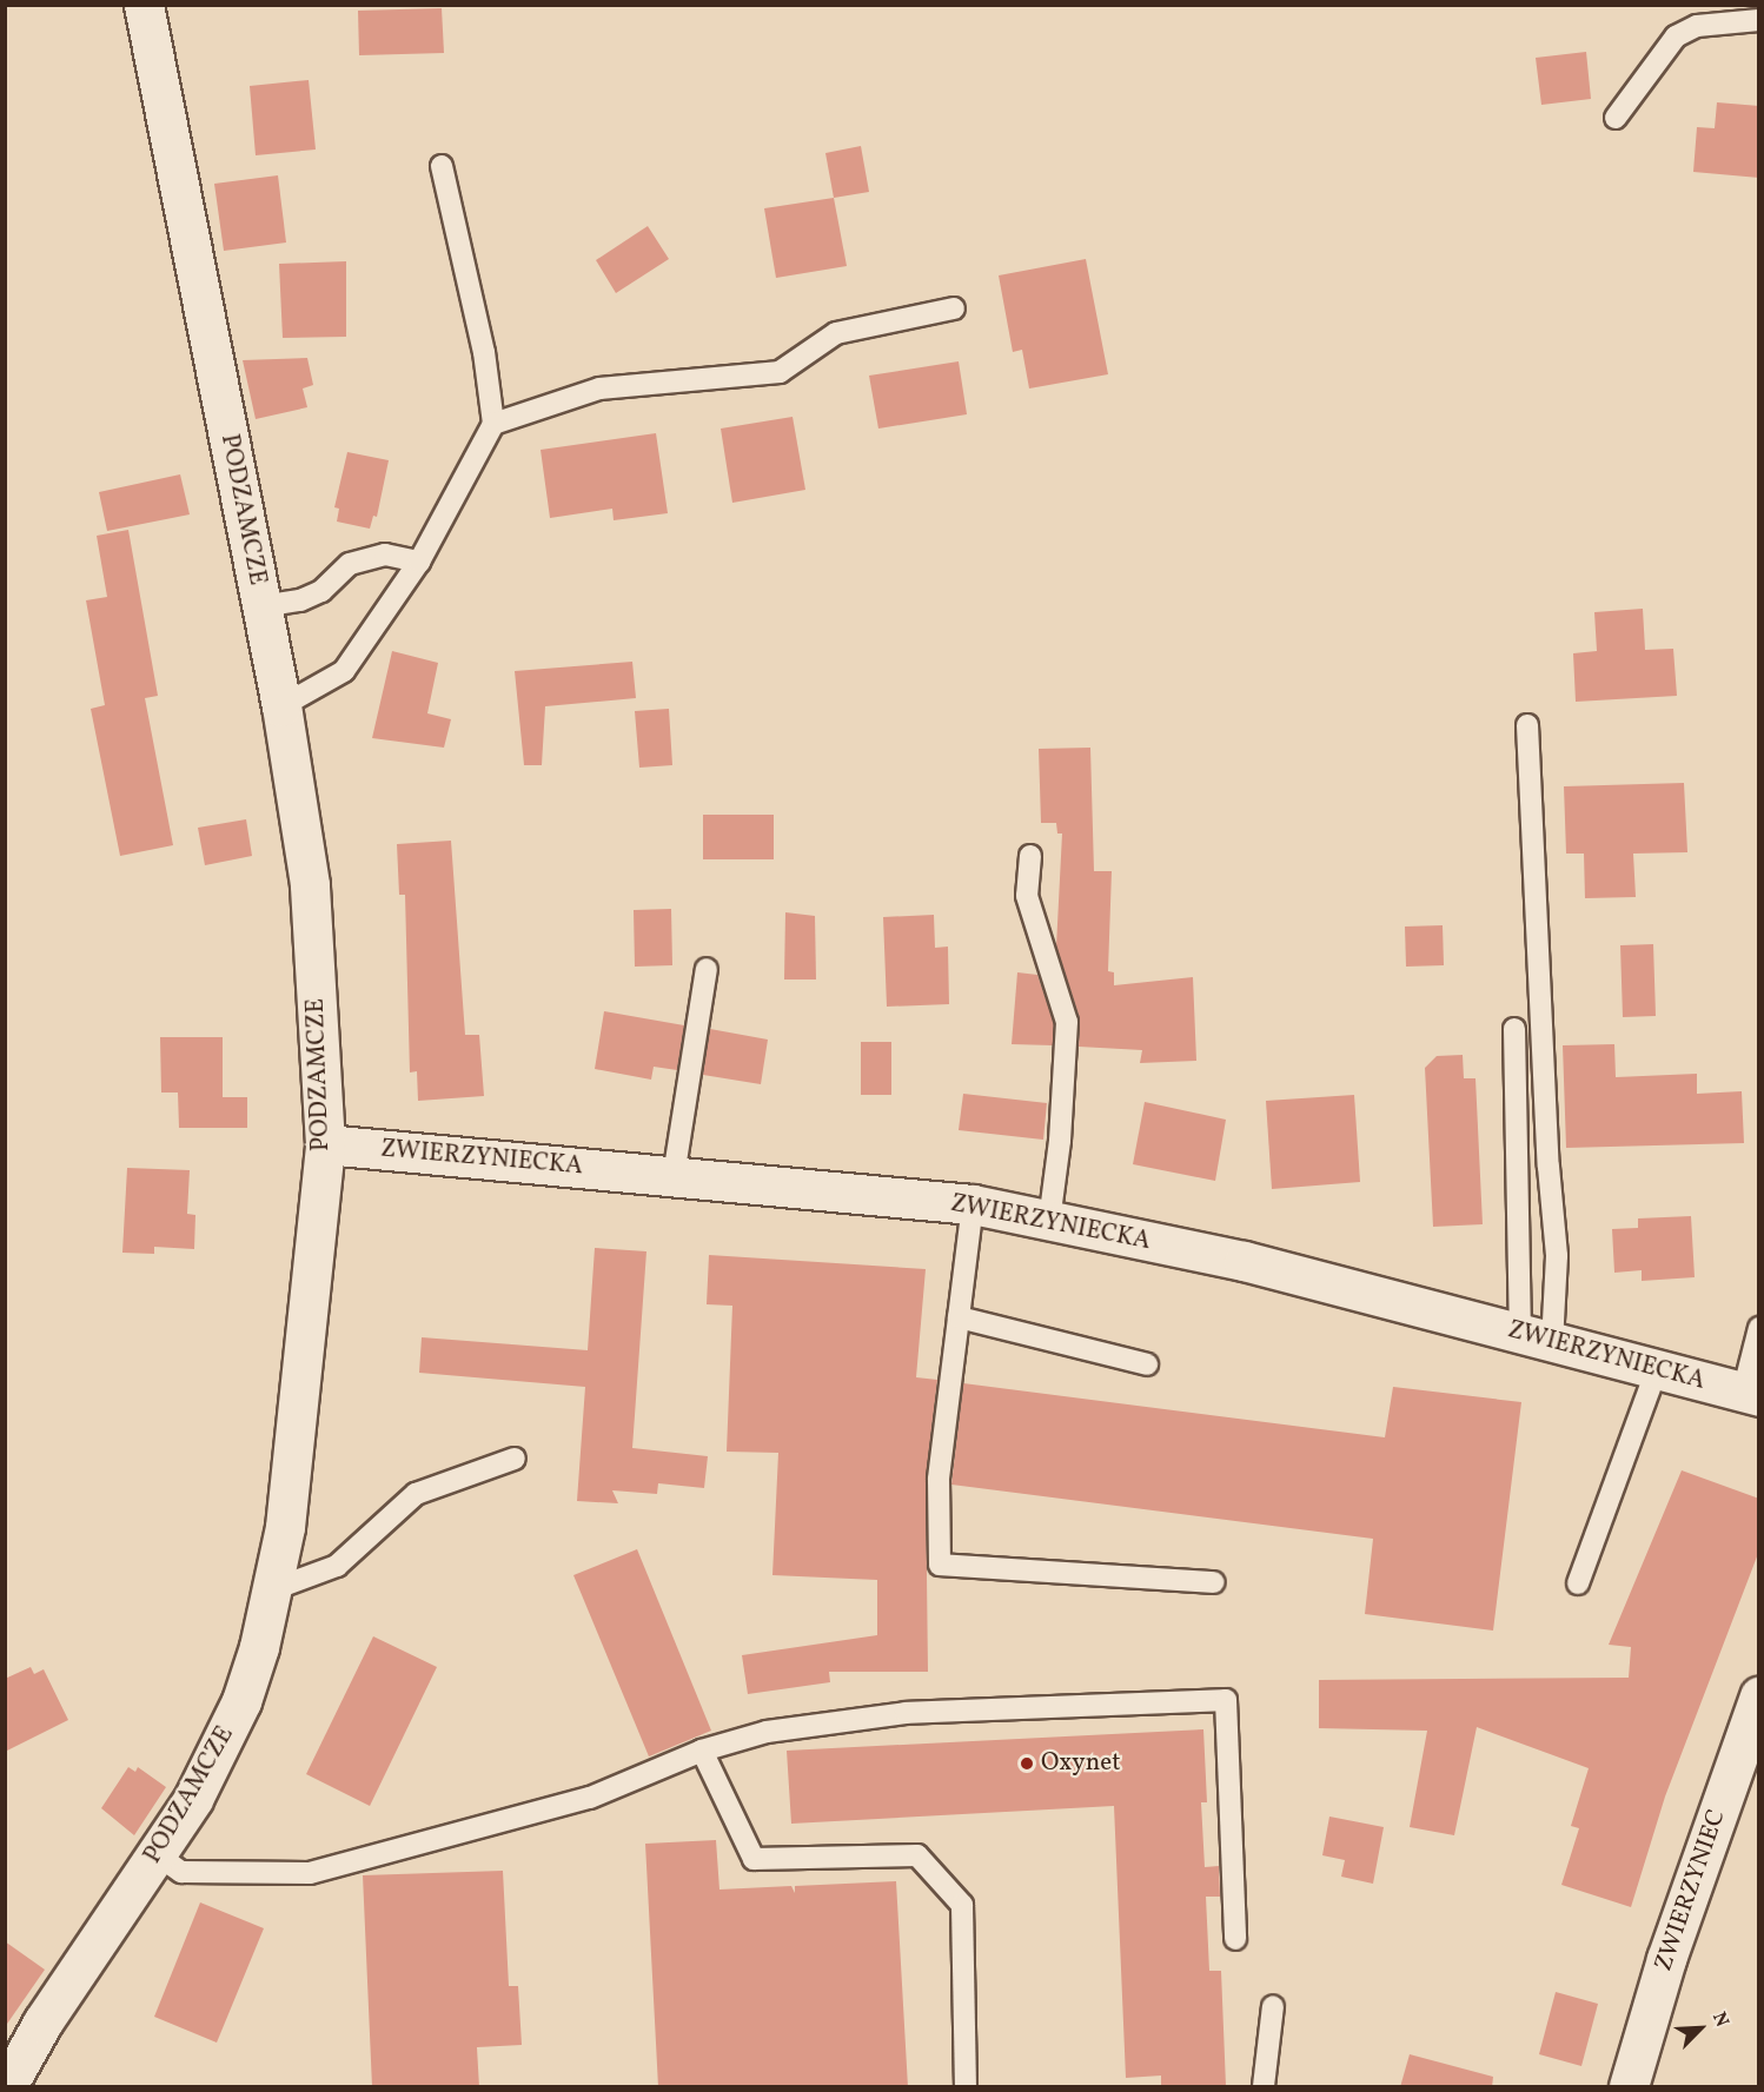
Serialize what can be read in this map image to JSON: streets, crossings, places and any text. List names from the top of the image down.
{
  "streets": {
    "street": ["PODZAMCZE", "ZWIERZYNIECKA", "ZWIERZYNIEC"]
  },
  "crossings": [
    ["PODZAMCZE", "ZWIERZYNIECKA"]
  ],
  "places": ["Oxynet"],
  "north": "top right"
}
